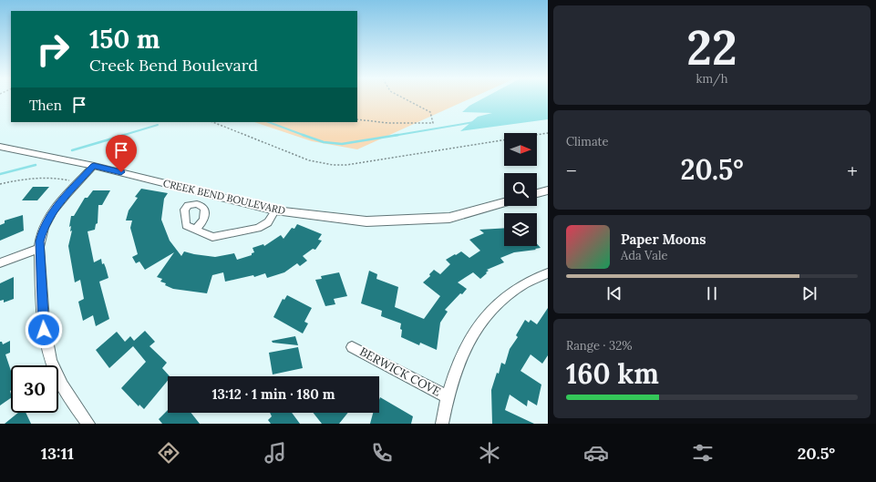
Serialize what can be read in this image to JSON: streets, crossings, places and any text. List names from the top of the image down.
{
  "streets": {
    "street": ["CREEK BEND BOULEVARD", "BERWICK COVE"]
  },
  "north": "right",
  "page": {
    "tile": [
      ["22", "km/h"],
      "Climate",
      ["Range · 32%", "160 km"]
    ],
    "turn": ["150 m", "Creek Bend Boulevard"],
    "then": "Then",
    "heat": ["−", "20.5°", "+"],
    "song": ["Paper Moons", "Ada Vale"],
    "limit": "30",
    "trip": "13:12 · 1 min · 180 m",
    "tabs": ["13:11", "20.5°"]
  }
}
